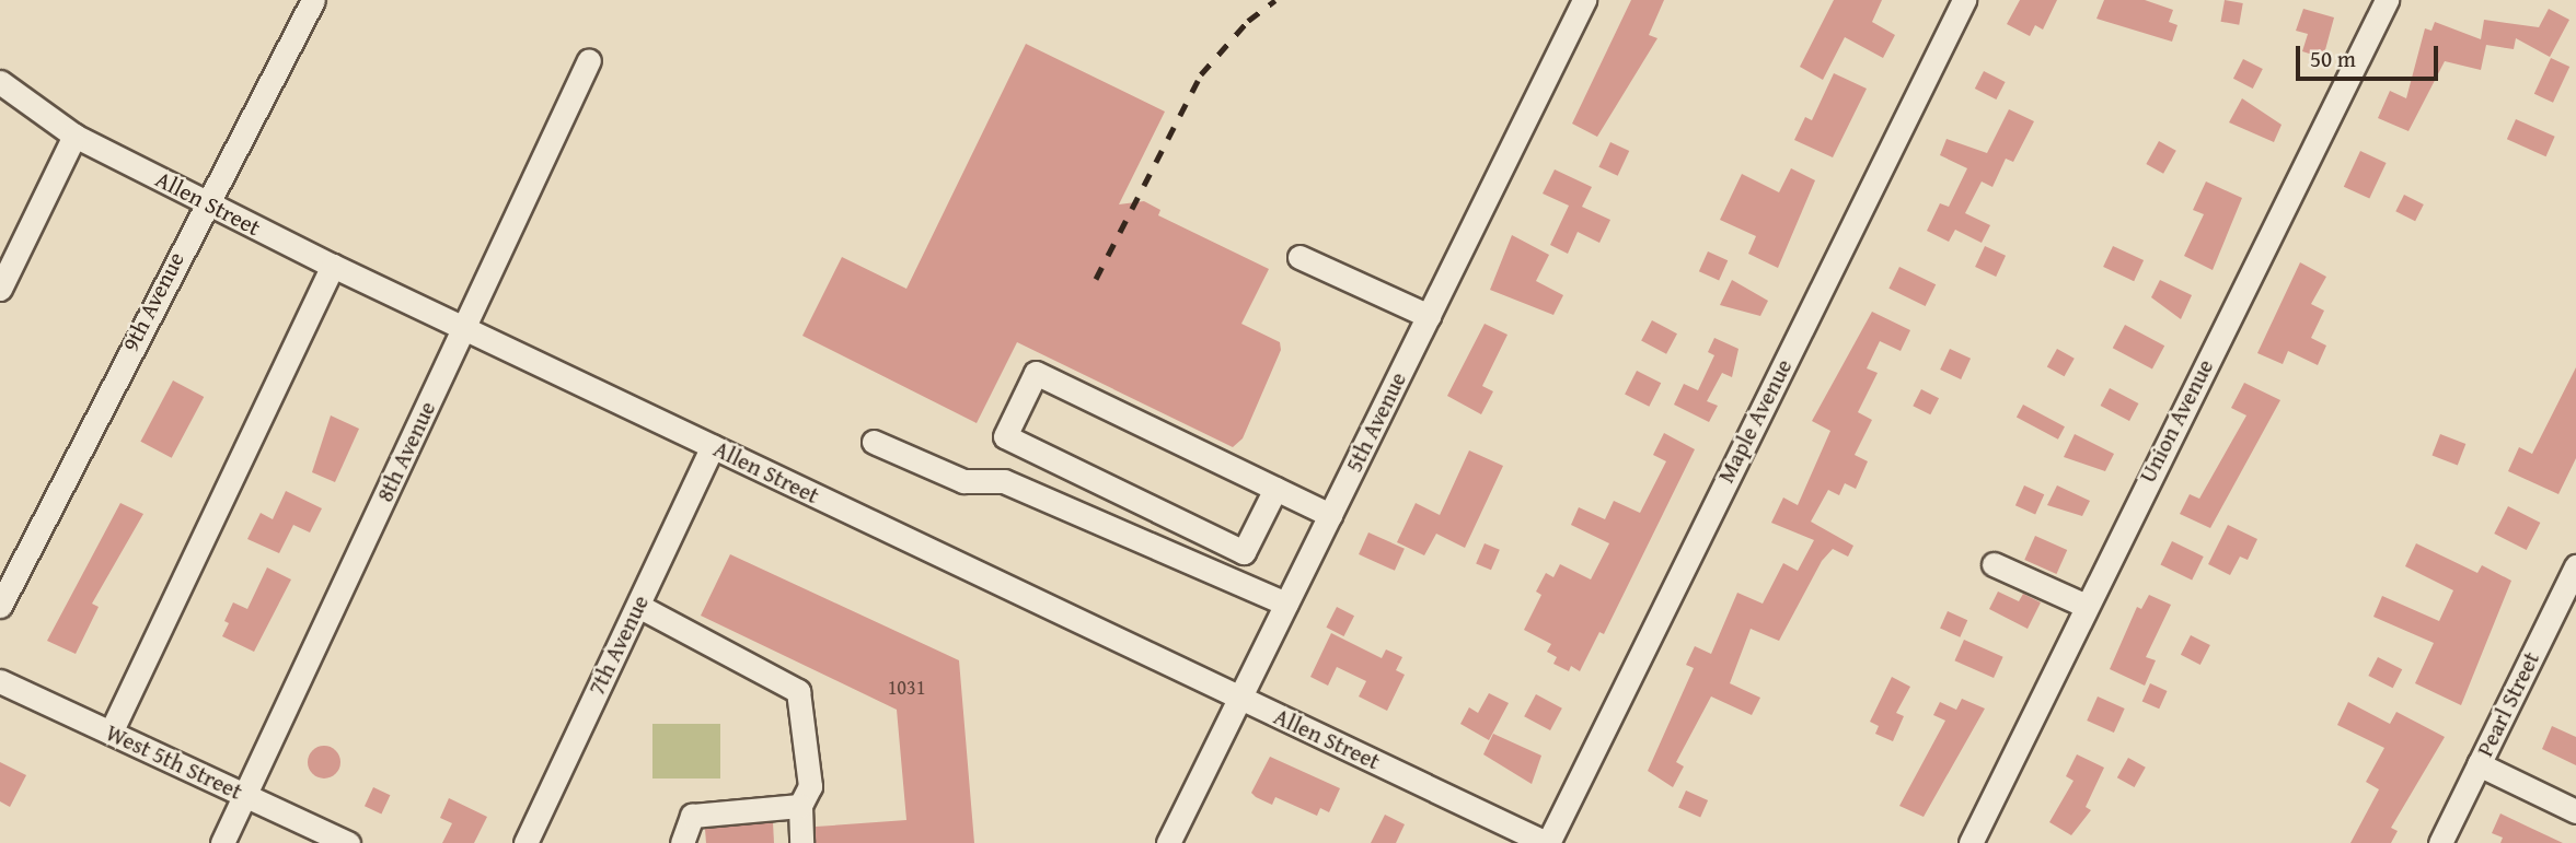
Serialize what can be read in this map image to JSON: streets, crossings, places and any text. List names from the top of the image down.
{
  "streets": {
    "street": [
      "Allen Street",
      "9th Avenue",
      "Maple Avenue",
      "Union Avenue",
      "5th Avenue",
      "8th Avenue",
      "7th Avenue",
      "Pearl Street",
      "West 5th Street"
    ]
  },
  "crossings": [
    ["Allen Street", "9th Avenue"],
    ["Allen Street", "Maple Avenue"],
    ["Allen Street", "5th Avenue"],
    ["Allen Street", "8th Avenue"],
    ["Allen Street", "7th Avenue"],
    ["8th Avenue", "West 5th Street"]
  ],
  "house_numbers": ["1031"],
  "scale_bar": "50 m"
}
